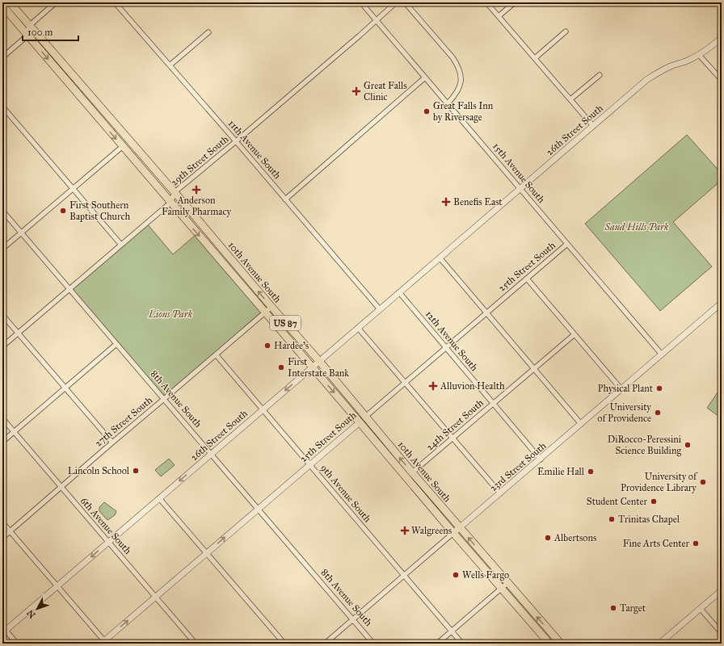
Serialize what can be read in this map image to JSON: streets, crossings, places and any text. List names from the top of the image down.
{
  "streets": {
    "highway": ["10th Avenue South", "US 87"],
    "street": [
      "26th Street South",
      "11th Avenue South",
      "29th Street South",
      "15th Avenue South",
      "25th Street South",
      "12th Avenue South",
      "8th Avenue South",
      "27th Street South",
      "24th Street South",
      "23rd Street South",
      "9th Avenue South",
      "6th Avenue South"
    ]
  },
  "crossings": [
    ["26th Street South", "11th Avenue South"],
    ["26th Street South", "15th Avenue South"],
    ["26th Street South", "10th Avenue South"],
    ["26th Street South", "12th Avenue South"],
    ["26th Street South", "8th Avenue South"],
    ["26th Street South", "9th Avenue South"],
    ["26th Street South", "6th Avenue South"],
    ["11th Avenue South", "29th Street South"],
    ["29th Street South", "15th Avenue South"],
    ["29th Street South", "10th Avenue South"],
    ["29th Street South", "8th Avenue South"],
    ["15th Avenue South", "25th Street South"],
    ["15th Avenue South", "23rd Street South"],
    ["25th Street South", "10th Avenue South"],
    ["25th Street South", "12th Avenue South"],
    ["25th Street South", "8th Avenue South"],
    ["25th Street South", "9th Avenue South"],
    ["25th Street South", "6th Avenue South"],
    ["10th Avenue South", "27th Street South"],
    ["10th Avenue South", "24th Street South"],
    ["10th Avenue South", "23rd Street South"],
    ["12th Avenue South", "24th Street South"],
    ["12th Avenue South", "23rd Street South"],
    ["8th Avenue South", "27th Street South"],
    ["8th Avenue South", "23rd Street South"],
    ["27th Street South", "9th Avenue South"],
    ["27th Street South", "6th Avenue South"],
    ["23rd Street South", "9th Avenue South"]
  ],
  "parks": ["Sand Hills Park", "Lions Park"],
  "places": {
    "health": [
      "Great Falls Clinic",
      "Anderson Family Pharmacy",
      "Benefis East",
      "Alluvion Health",
      "Walgreens"
    ],
    "other": [
      "Great Falls Inn by Riversage",
      "First Southern Baptist Church",
      "Hardee's",
      "First Interstate Bank",
      "Physical Plant",
      "University of Providence",
      "DiRocco-Peressini Science Building",
      "Lincoln School",
      "Emilie Hall",
      "University of Providence Library",
      "Student Center",
      "Trinitas Chapel",
      "Albertsons",
      "Fine Arts Center",
      "Wells Fargo",
      "Target"
    ]
  },
  "scale_bar": "100 m",
  "north": "bottom left"
}
